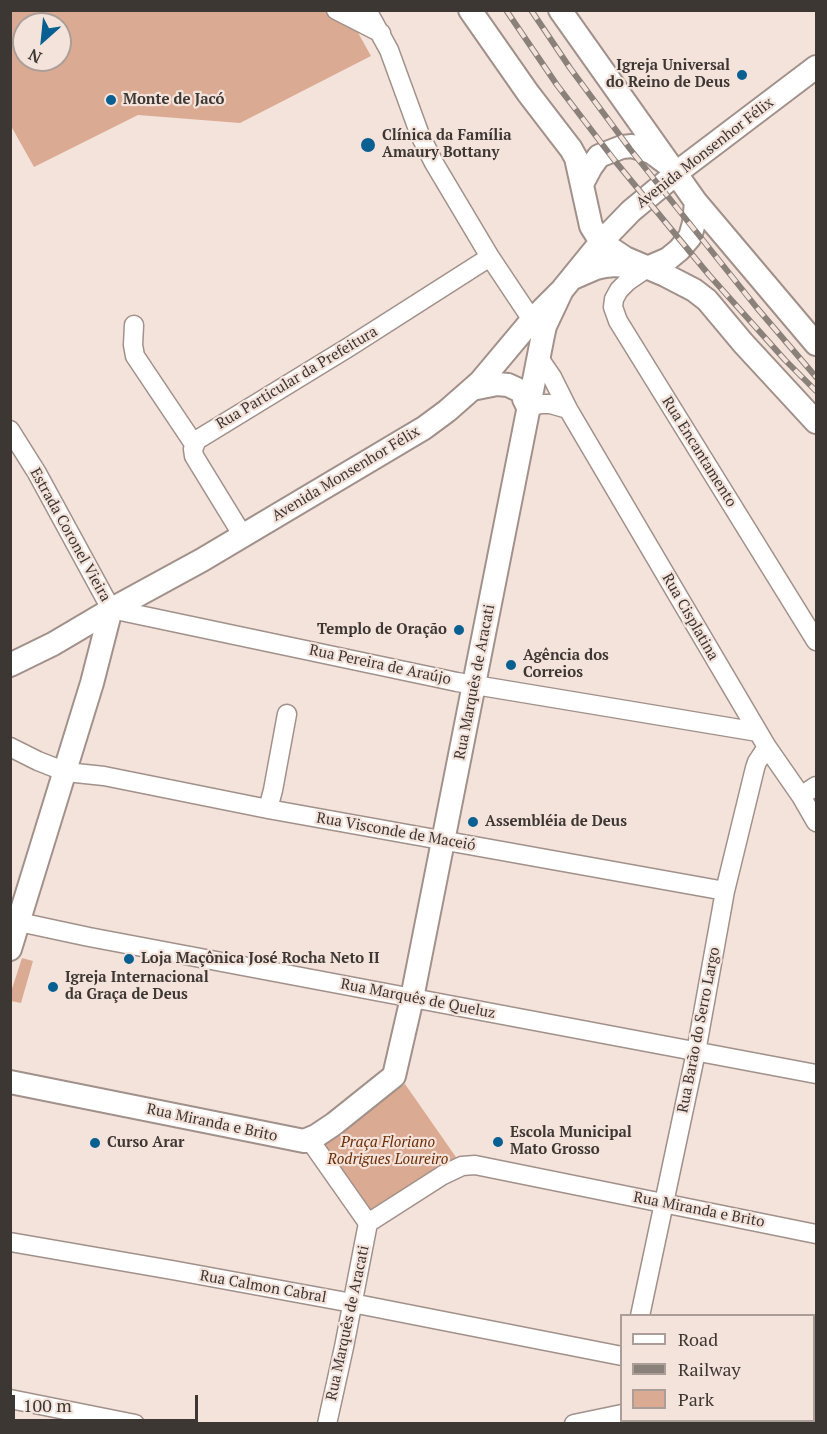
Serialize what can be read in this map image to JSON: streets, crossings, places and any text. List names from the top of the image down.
{
  "streets": {
    "main road": ["Avenida Monsenhor Félix", "Rua Marquês de Aracati", "Rua Miranda e Brito"],
    "street": [
      "Rua Particular da Prefeitura",
      "Rua Encantamento",
      "Estrada Coronel Vieira",
      "Rua Cisplatina",
      "Rua Pereira de Araújo",
      "Rua Visconde de Maceió",
      "Rua Marquês de Queluz",
      "Rua Barão do Serro Largo",
      "Rua Calmon Cabral"
    ]
  },
  "crossings": [
    ["Avenida Monsenhor Félix", "Estrada Coronel Vieira"],
    ["Avenida Monsenhor Félix", "Rua Pereira de Araújo"],
    ["Avenida Monsenhor Félix", "Rua Marquês de Aracati"],
    ["Estrada Coronel Vieira", "Rua Pereira de Araújo"],
    ["Rua Cisplatina", "Rua Pereira de Araújo"],
    ["Rua Cisplatina", "Rua Marquês de Aracati"],
    ["Rua Cisplatina", "Rua Barão do Serro Largo"],
    ["Rua Pereira de Araújo", "Rua Marquês de Aracati"],
    ["Rua Pereira de Araújo", "Rua Barão do Serro Largo"],
    ["Rua Marquês de Aracati", "Rua Visconde de Maceió"],
    ["Rua Marquês de Aracati", "Rua Marquês de Queluz"],
    ["Rua Marquês de Aracati", "Rua Miranda e Brito"],
    ["Rua Marquês de Aracati", "Rua Calmon Cabral"],
    ["Rua Visconde de Maceió", "Rua Barão do Serro Largo"],
    ["Rua Marquês de Queluz", "Rua Barão do Serro Largo"],
    ["Rua Barão do Serro Largo", "Rua Miranda e Brito"]
  ],
  "parks": ["Praça Floriano Rodrigues Loureiro"],
  "places": [
    "Igreja Universal do Reino de Deus",
    "Monte de Jacó",
    "Clínica da Família Amaury Bottany",
    "Templo de Oração",
    "Agência dos Correios",
    "Assembléia de Deus",
    "Loja Maçônica José Rocha Neto II",
    "Igreja Internacional da Graça de Deus",
    "Escola Municipal Mato Grosso",
    "Curso Arar"
  ],
  "legend": ["Road", "Railway", "Park"],
  "scale_bar": "100 m",
  "north": "bottom left"
}
